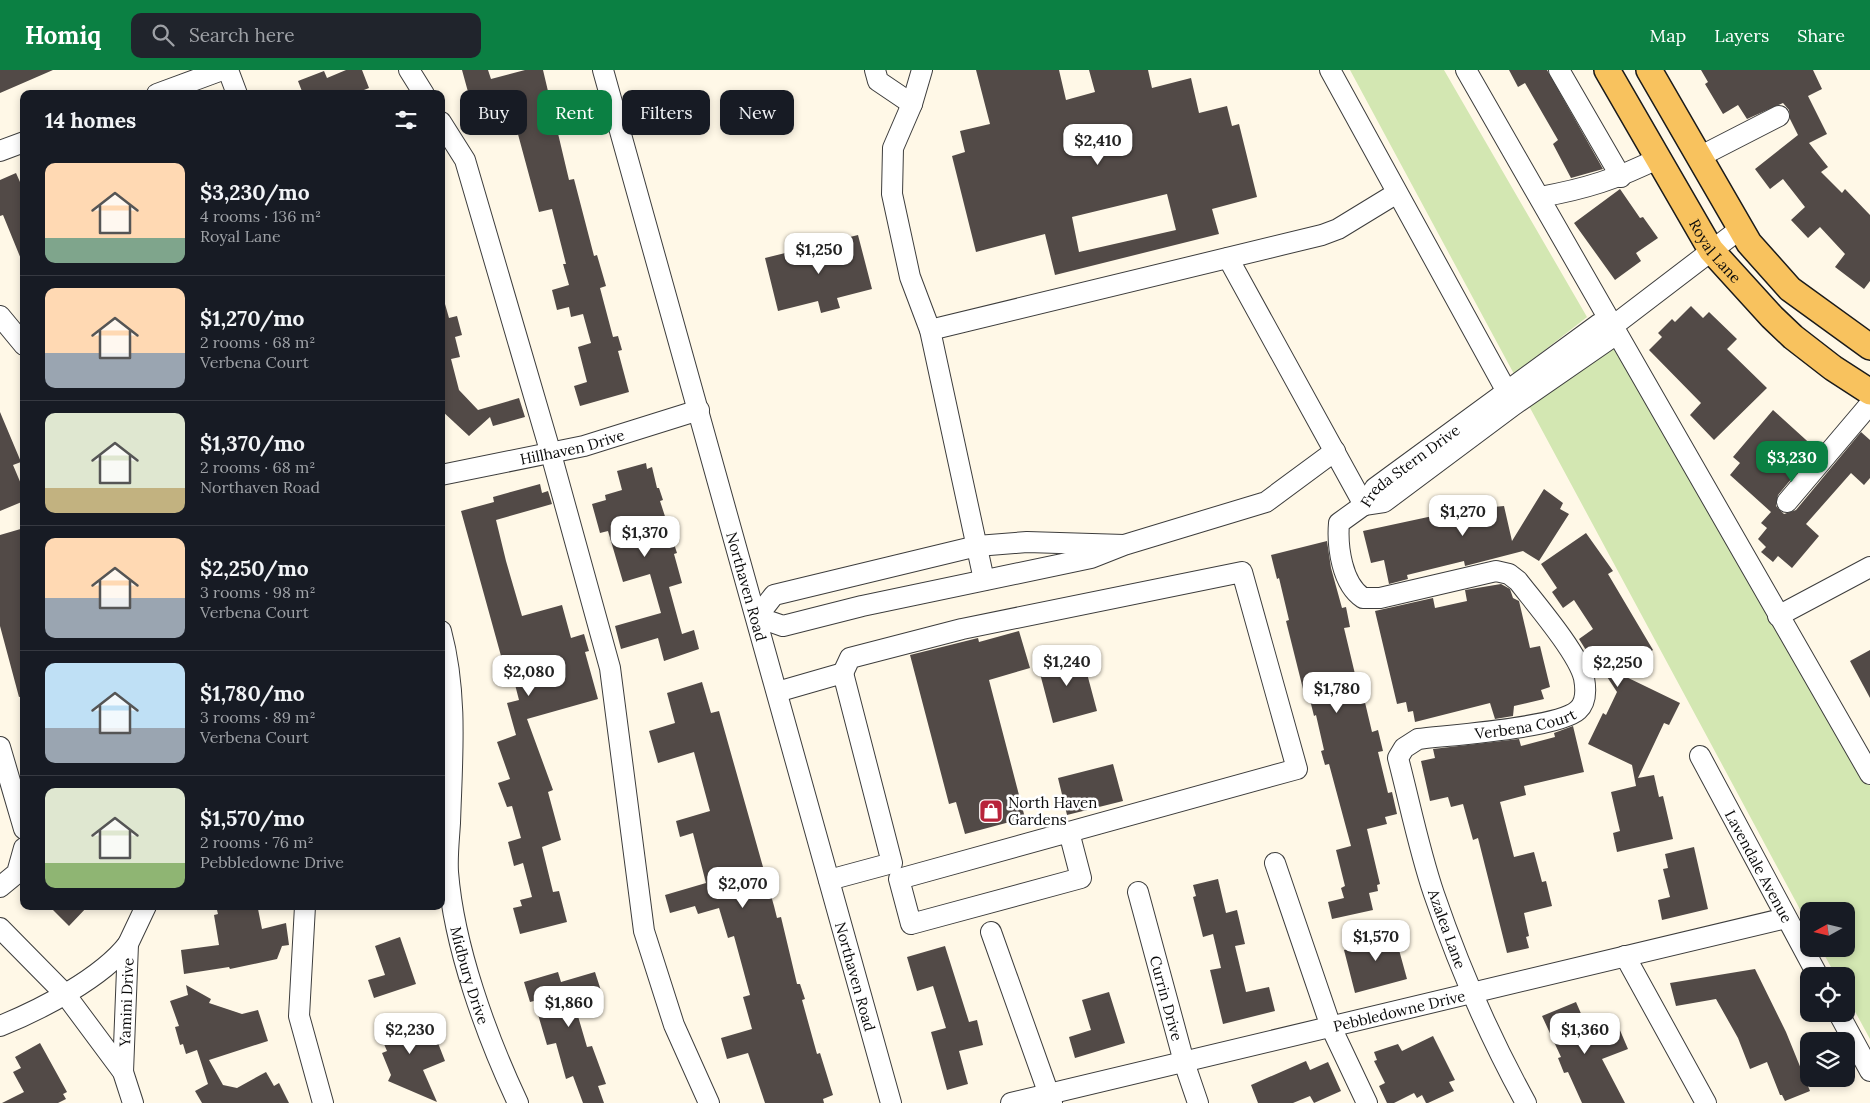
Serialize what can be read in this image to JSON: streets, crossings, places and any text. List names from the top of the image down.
{
  "streets": {
    "main road": ["Royal Lane"],
    "street": [
      "Hillhaven Drive",
      "Freda Stern Drive",
      "Northaven Road",
      "Verbena Court",
      "Lavendale Avenue",
      "Azalea Lane",
      "Midbury Drive",
      "Currin Drive",
      "Yamini Drive",
      "Pebbledowne Drive"
    ]
  },
  "crossings": [
    ["Royal Lane", "Freda Stern Drive"],
    ["Hillhaven Drive", "Northaven Road"],
    ["Freda Stern Drive", "Verbena Court"],
    ["Verbena Court", "Azalea Lane"],
    ["Lavendale Avenue", "Pebbledowne Drive"],
    ["Azalea Lane", "Pebbledowne Drive"],
    ["Currin Drive", "Pebbledowne Drive"]
  ],
  "places": {
    "shop": ["North Haven Gardens"]
  },
  "north": "left",
  "page": {
    "header": "Homiq",
    "search": "Search here",
    "nav": ["Map", "Layers", "Share"],
    "chip": [
      "Buy",
      "Rent",
      "Filters",
      "New"
    ],
    "heading": "14 homes",
    "price": [
      "$2,410",
      "$1,250",
      "$3,230",
      "$1,270",
      "$1,370",
      "$1,240",
      "$2,250",
      "$2,080",
      "$1,780",
      "$2,070",
      "$1,570",
      "$1,860",
      "$2,230",
      "$1,360"
    ],
    "list": [
      {
        "name": "$3,230/mo",
        "note": "4 rooms · 136 m² · Royal Lane"
      },
      {
        "name": "$1,270/mo",
        "note": "2 rooms · 68 m² · Verbena Court"
      },
      {
        "name": "$1,370/mo",
        "note": "2 rooms · 68 m² · Northaven Road"
      },
      {
        "name": "$2,250/mo",
        "note": "3 rooms · 98 m² · Verbena Court"
      },
      {
        "name": "$1,780/mo",
        "note": "3 rooms · 89 m² · Verbena Court"
      },
      {
        "name": "$1,570/mo",
        "note": "2 rooms · 76 m² · Pebbledowne Drive"
      }
    ]
  }
}
